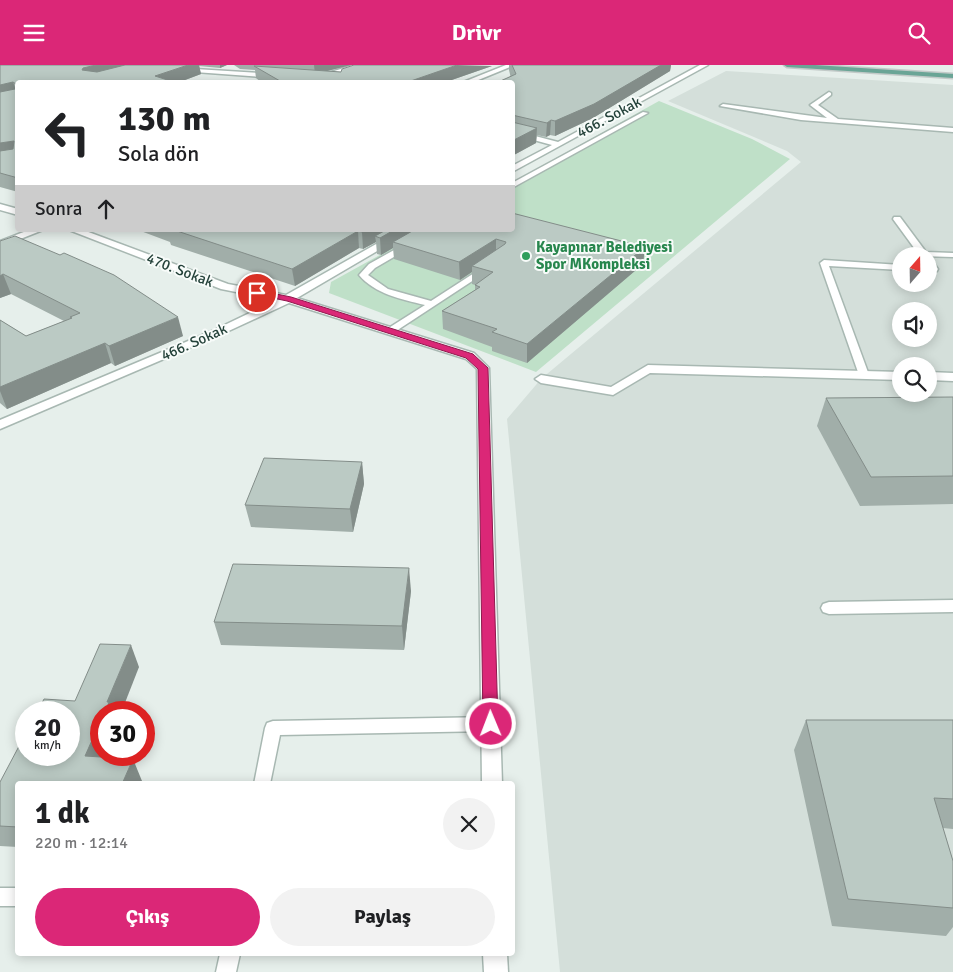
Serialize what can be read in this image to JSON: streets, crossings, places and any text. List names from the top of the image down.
{
  "streets": {
    "street": ["466. Sokak", "470. Sokak"]
  },
  "crossings": [
    ["466. Sokak", "470. Sokak"]
  ],
  "places": ["Kayapınar Belediyesi Spor MKompleksi"],
  "north": "top",
  "page": {
    "header": "Drivr",
    "turn": ["130 m", "Sola dön"],
    "then": "Sonra",
    "speed": "20 km/h",
    "limit": "30",
    "heading": ["1 dk", "220 m · 12:14"],
    "buttons": ["Çıkış", "Paylaş"]
  }
}
